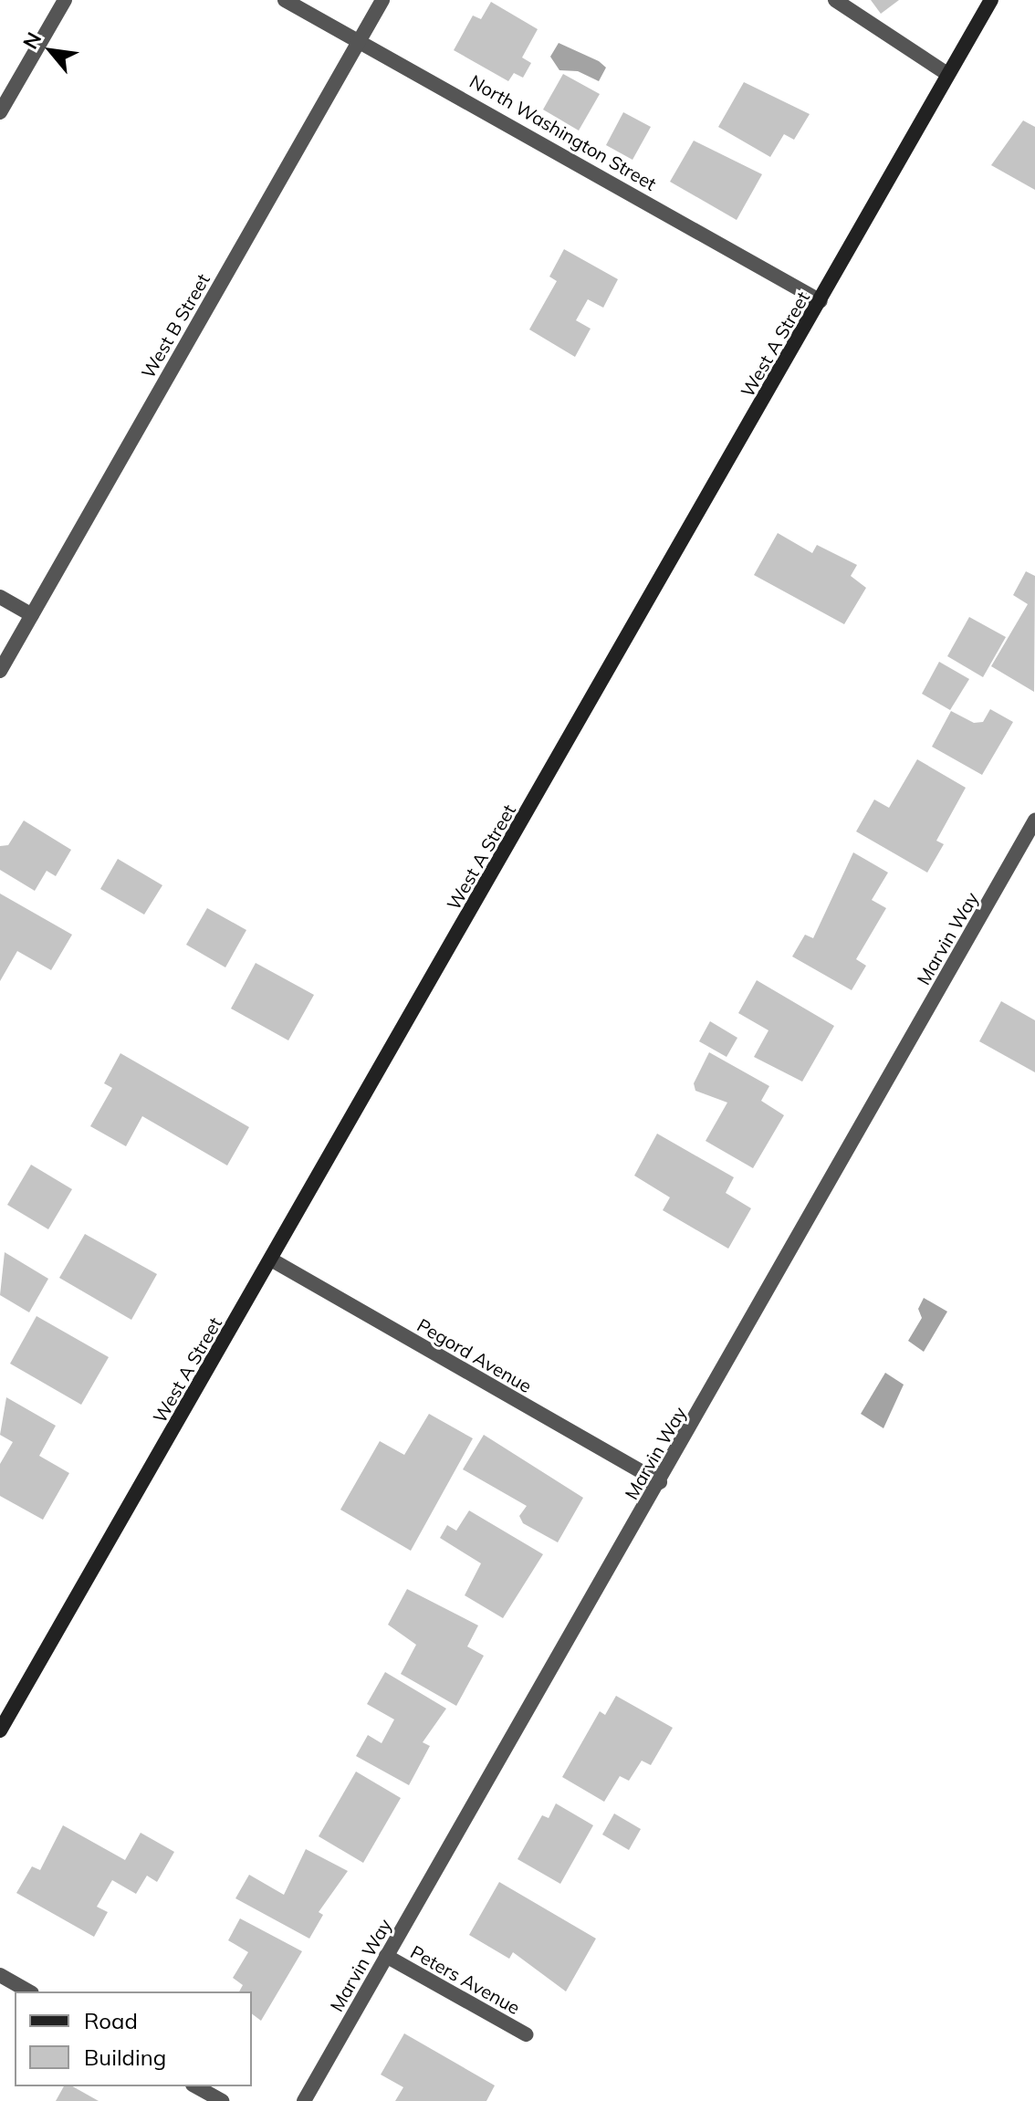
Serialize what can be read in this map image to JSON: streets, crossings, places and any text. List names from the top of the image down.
{
  "streets": {
    "main road": ["West A Street"],
    "street": [
      "North Washington Street",
      "West B Street",
      "Marvin Way",
      "Pegord Avenue",
      "Peters Avenue"
    ]
  },
  "crossings": [
    ["North Washington Street", "West B Street"],
    ["North Washington Street", "West A Street"],
    ["West A Street", "Pegord Avenue"],
    ["Marvin Way", "Pegord Avenue"],
    ["Marvin Way", "Peters Avenue"]
  ],
  "legend": ["Road", "Building"],
  "north": "top left"
}
